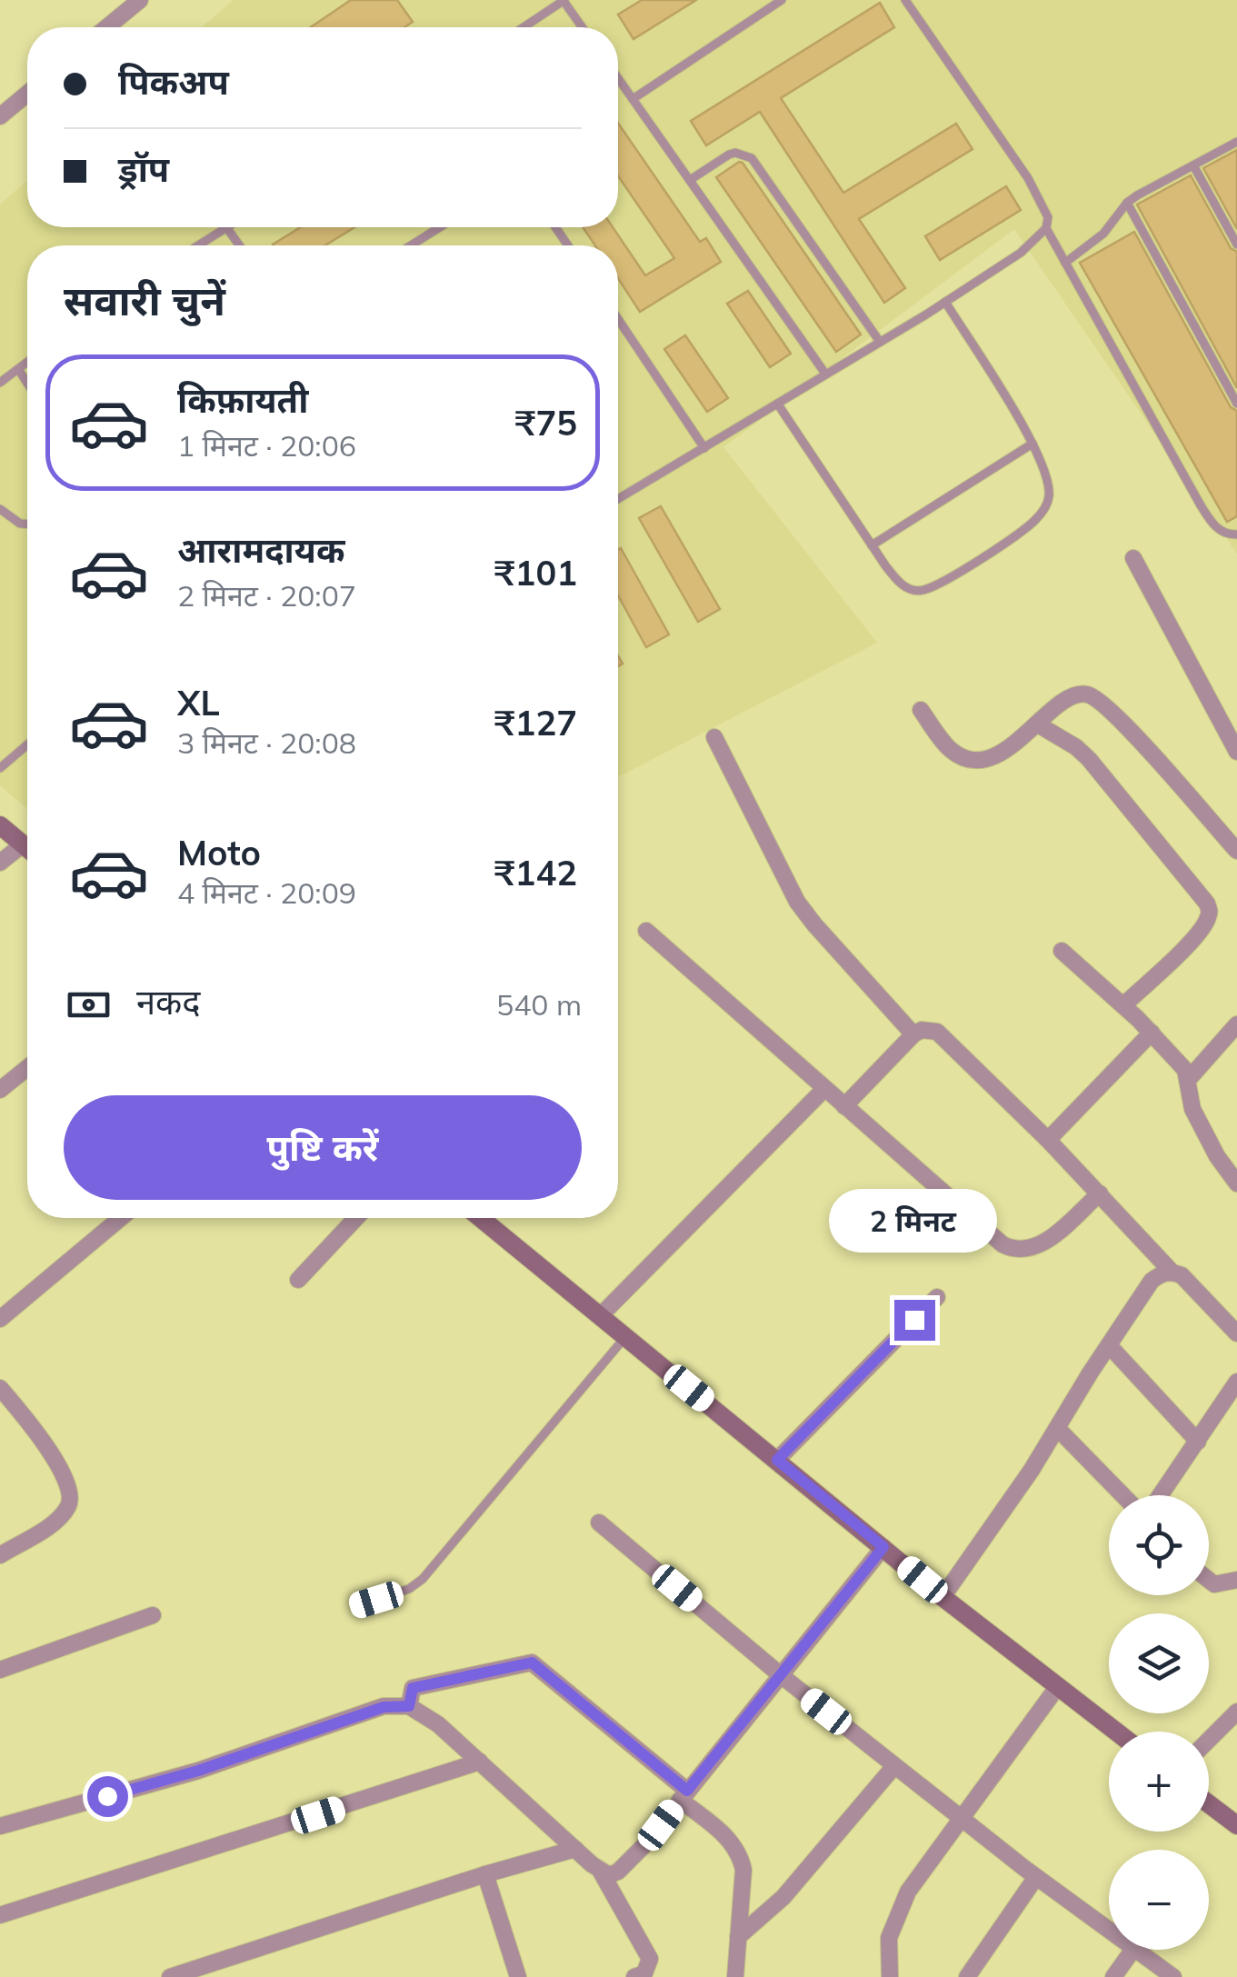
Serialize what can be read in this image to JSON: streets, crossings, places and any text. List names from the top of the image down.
{
  "page": {
    "banner": ["पिकअप", "ड्रॉप"],
    "heading": "सवारी चुनें",
    "list": [
      {
        "name": "किफ़ायती",
        "note": "1 मिनट · 20:06",
        "value": "₹75"
      },
      {
        "name": "आरामदायक",
        "note": "2 मिनट · 20:07",
        "value": "₹101"
      },
      {
        "name": "XL",
        "note": "3 मिनट · 20:08",
        "value": "₹127"
      },
      {
        "name": "Moto",
        "note": "4 मिनट · 20:09",
        "value": "₹142"
      }
    ],
    "pay": ["नकद", "540 m"],
    "buttons": "पुष्टि करें",
    "bubble": "2 मिनट",
    "map_buttons": ["+", "−"]
  }
}
